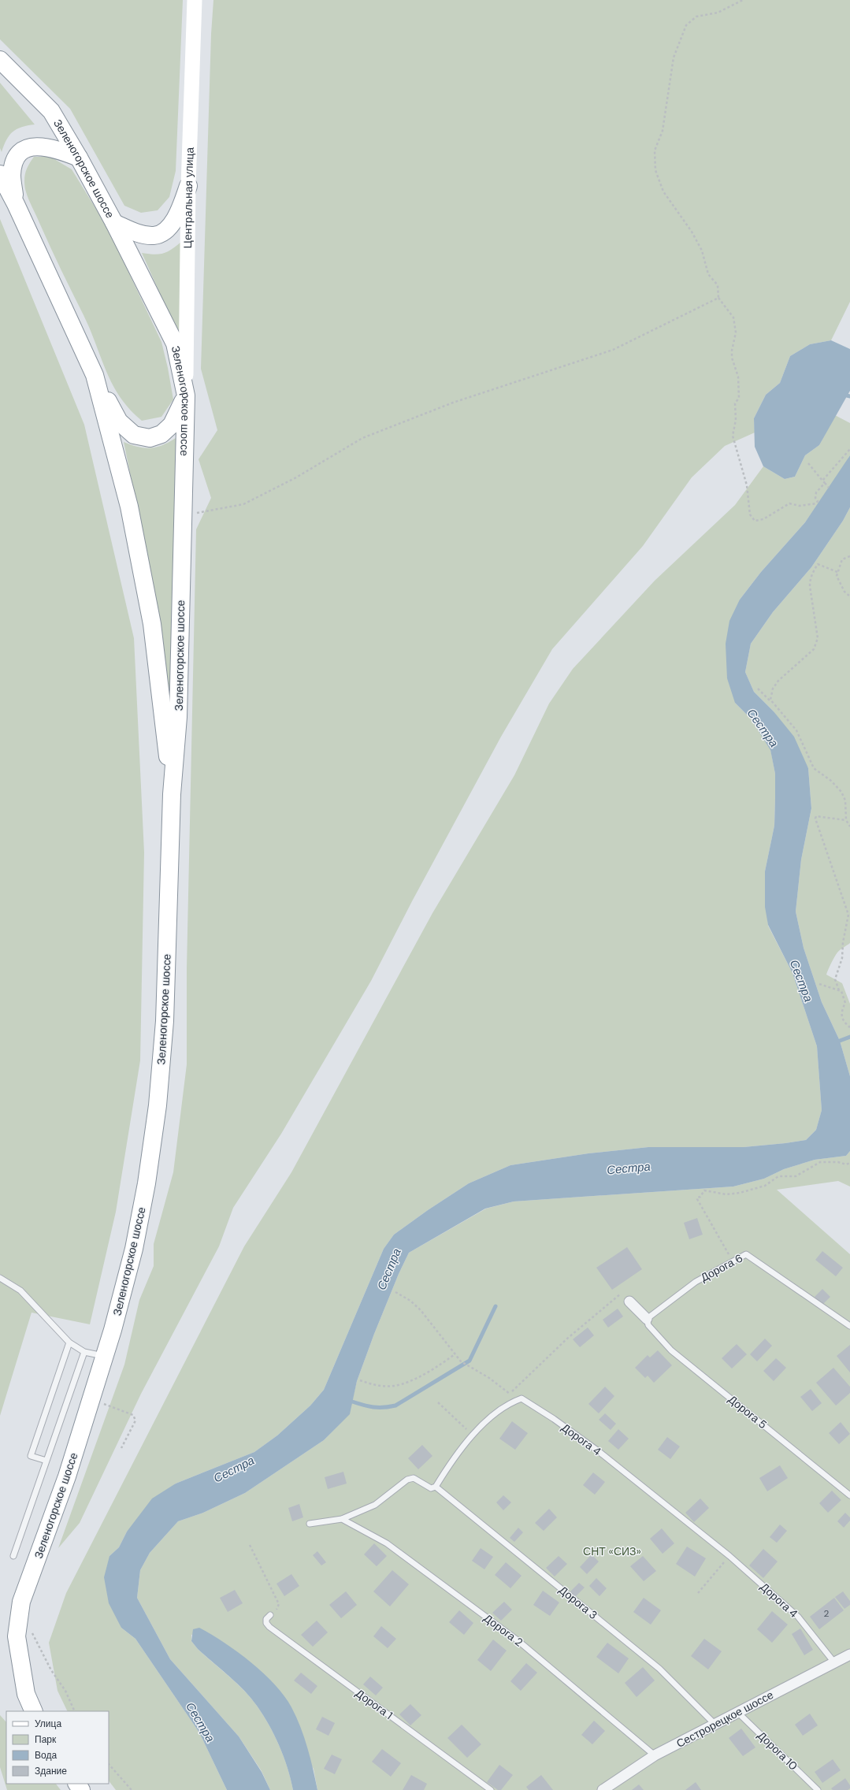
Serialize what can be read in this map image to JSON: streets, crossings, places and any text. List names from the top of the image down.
{
  "streets": {
    "highway": ["Зеленогорское шоссе"],
    "main road": ["Центральная улица"],
    "street": ["Сестрорецкое шоссе"],
    "lane": [
      "Дорога 6",
      "Дорога 5",
      "Дорога 4",
      "Дорога 3",
      "Дорога 2",
      "Дорога 1",
      "Дорога 10"
    ]
  },
  "crossings": [
    ["Зеленогорское шоссе", "Центральная улица"],
    ["Дорога 6", "Дорога 5"],
    ["Дорога 4", "Сестрорецкое шоссе"],
    ["Дорога 3", "Сестрорецкое шоссе"],
    ["Дорога 2", "Сестрорецкое шоссе"],
    ["Сестрорецкое шоссе", "Дорога 10"]
  ],
  "water": ["Сестра"],
  "parks": ["СНТ «СИЗ»"],
  "house_numbers": ["2"],
  "legend": [
    "Улица",
    "Парк",
    "Вода",
    "Здание"
  ]
}
